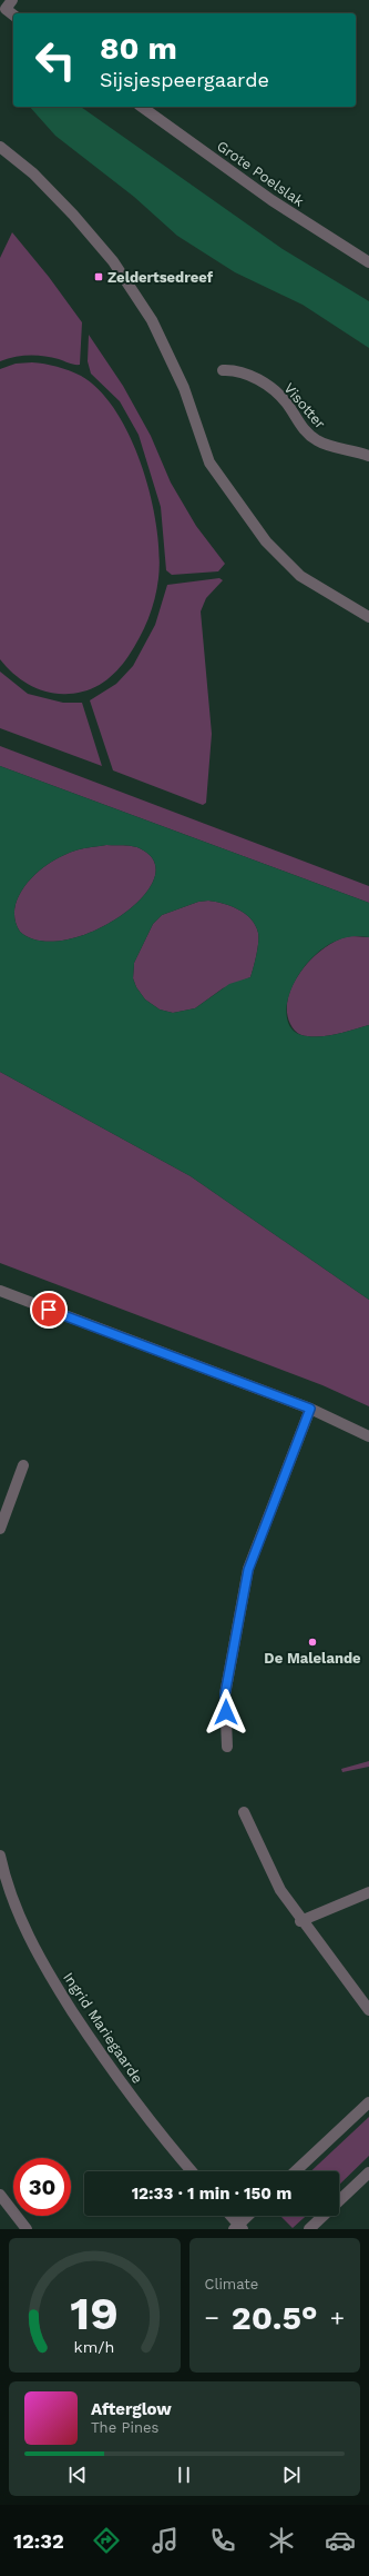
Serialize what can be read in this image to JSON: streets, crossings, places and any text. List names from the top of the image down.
{
  "streets": {
    "street": ["Grote Poelslak", "Visotter", "Ingrid Mariegaarde"]
  },
  "places": {
    "transit": ["Zeldertsedreef"],
    "other": ["De Malelande"]
  },
  "page": {
    "turn": ["80 m", "Sijsjespeergaarde"],
    "limit": "30",
    "trip": "12:33 · 1 min · 150 m",
    "tile": "Climate",
    "heat": ["−", "20.5°", "+"],
    "song": ["Afterglow", "The Pines"],
    "tabs": "12:32",
    "gauge": ["19", "km/h"]
  }
}
